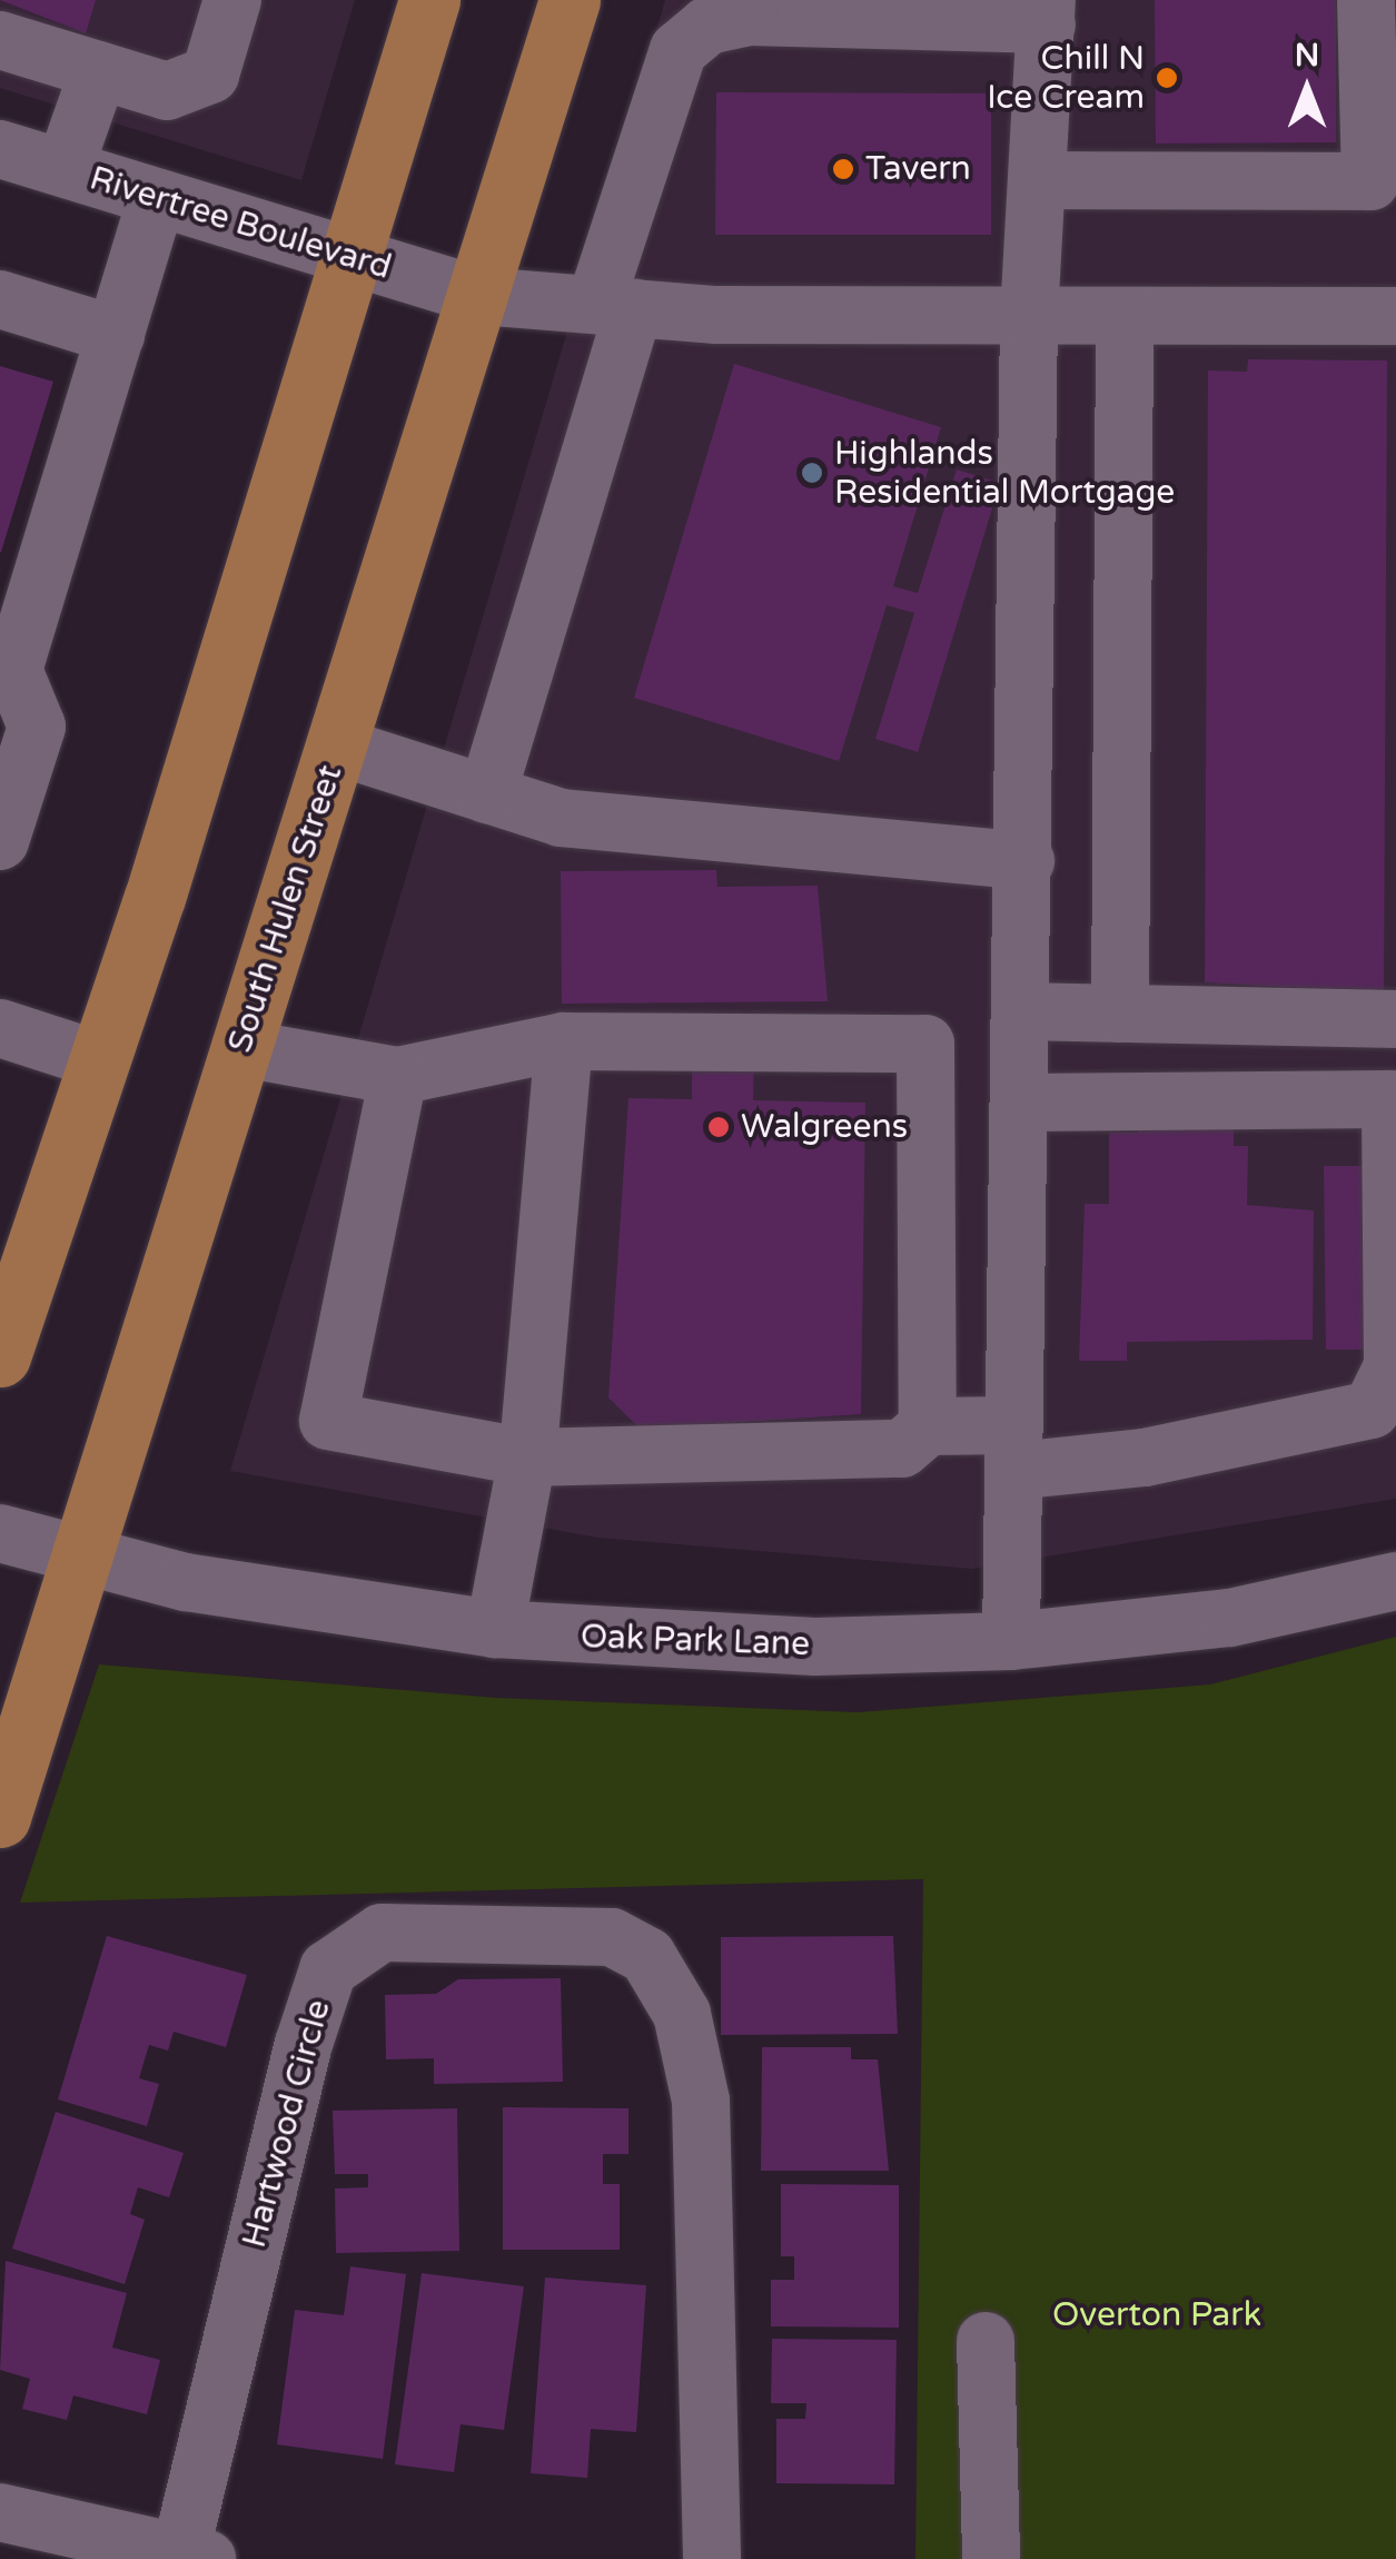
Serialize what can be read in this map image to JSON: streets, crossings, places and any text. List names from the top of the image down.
{
  "streets": {
    "main road": ["South Hulen Street"],
    "street": ["Rivertree Boulevard", "Oak Park Lane", "Hartwood Circle"]
  },
  "crossings": [
    ["Rivertree Boulevard", "South Hulen Street"],
    ["South Hulen Street", "Oak Park Lane"]
  ],
  "parks": ["Overton Park"],
  "places": [
    "Chill N Ice Cream",
    "Tavern",
    "Highlands Residential Mortgage",
    "Walgreens"
  ],
  "north": "top"
}
